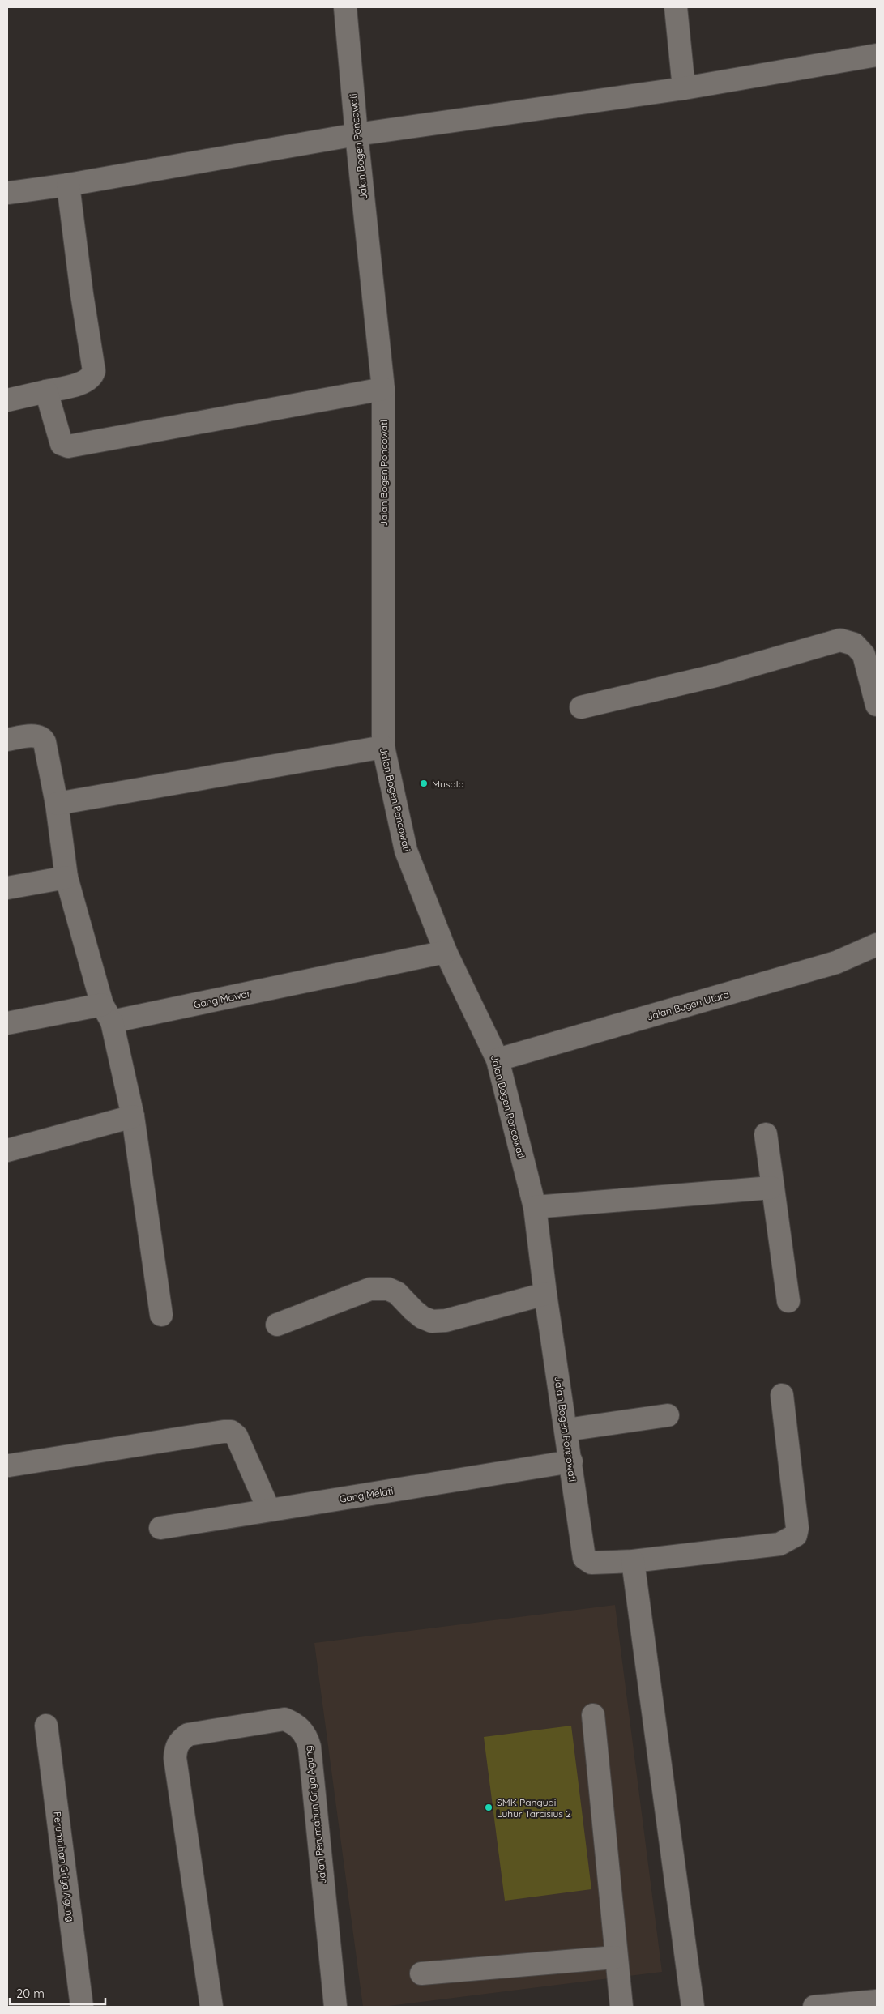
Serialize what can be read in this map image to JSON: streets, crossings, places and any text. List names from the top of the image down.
{
  "streets": {
    "street": [
      "Jalan Bogen Poncowati",
      "Gang Mawar",
      "Jalan Bugen Utara",
      "Gang Melati",
      "Jalan Perumahan Griya Agung",
      "Perumahan Griya Agung"
    ]
  },
  "crossings": [
    ["Jalan Bogen Poncowati", "Gang Mawar"],
    ["Jalan Bogen Poncowati", "Jalan Bugen Utara"],
    ["Jalan Bogen Poncowati", "Gang Melati"]
  ],
  "places": ["Musala", "SMK Pangudi Luhur Tarcisius 2"],
  "scale_bar": "20 m"
}
